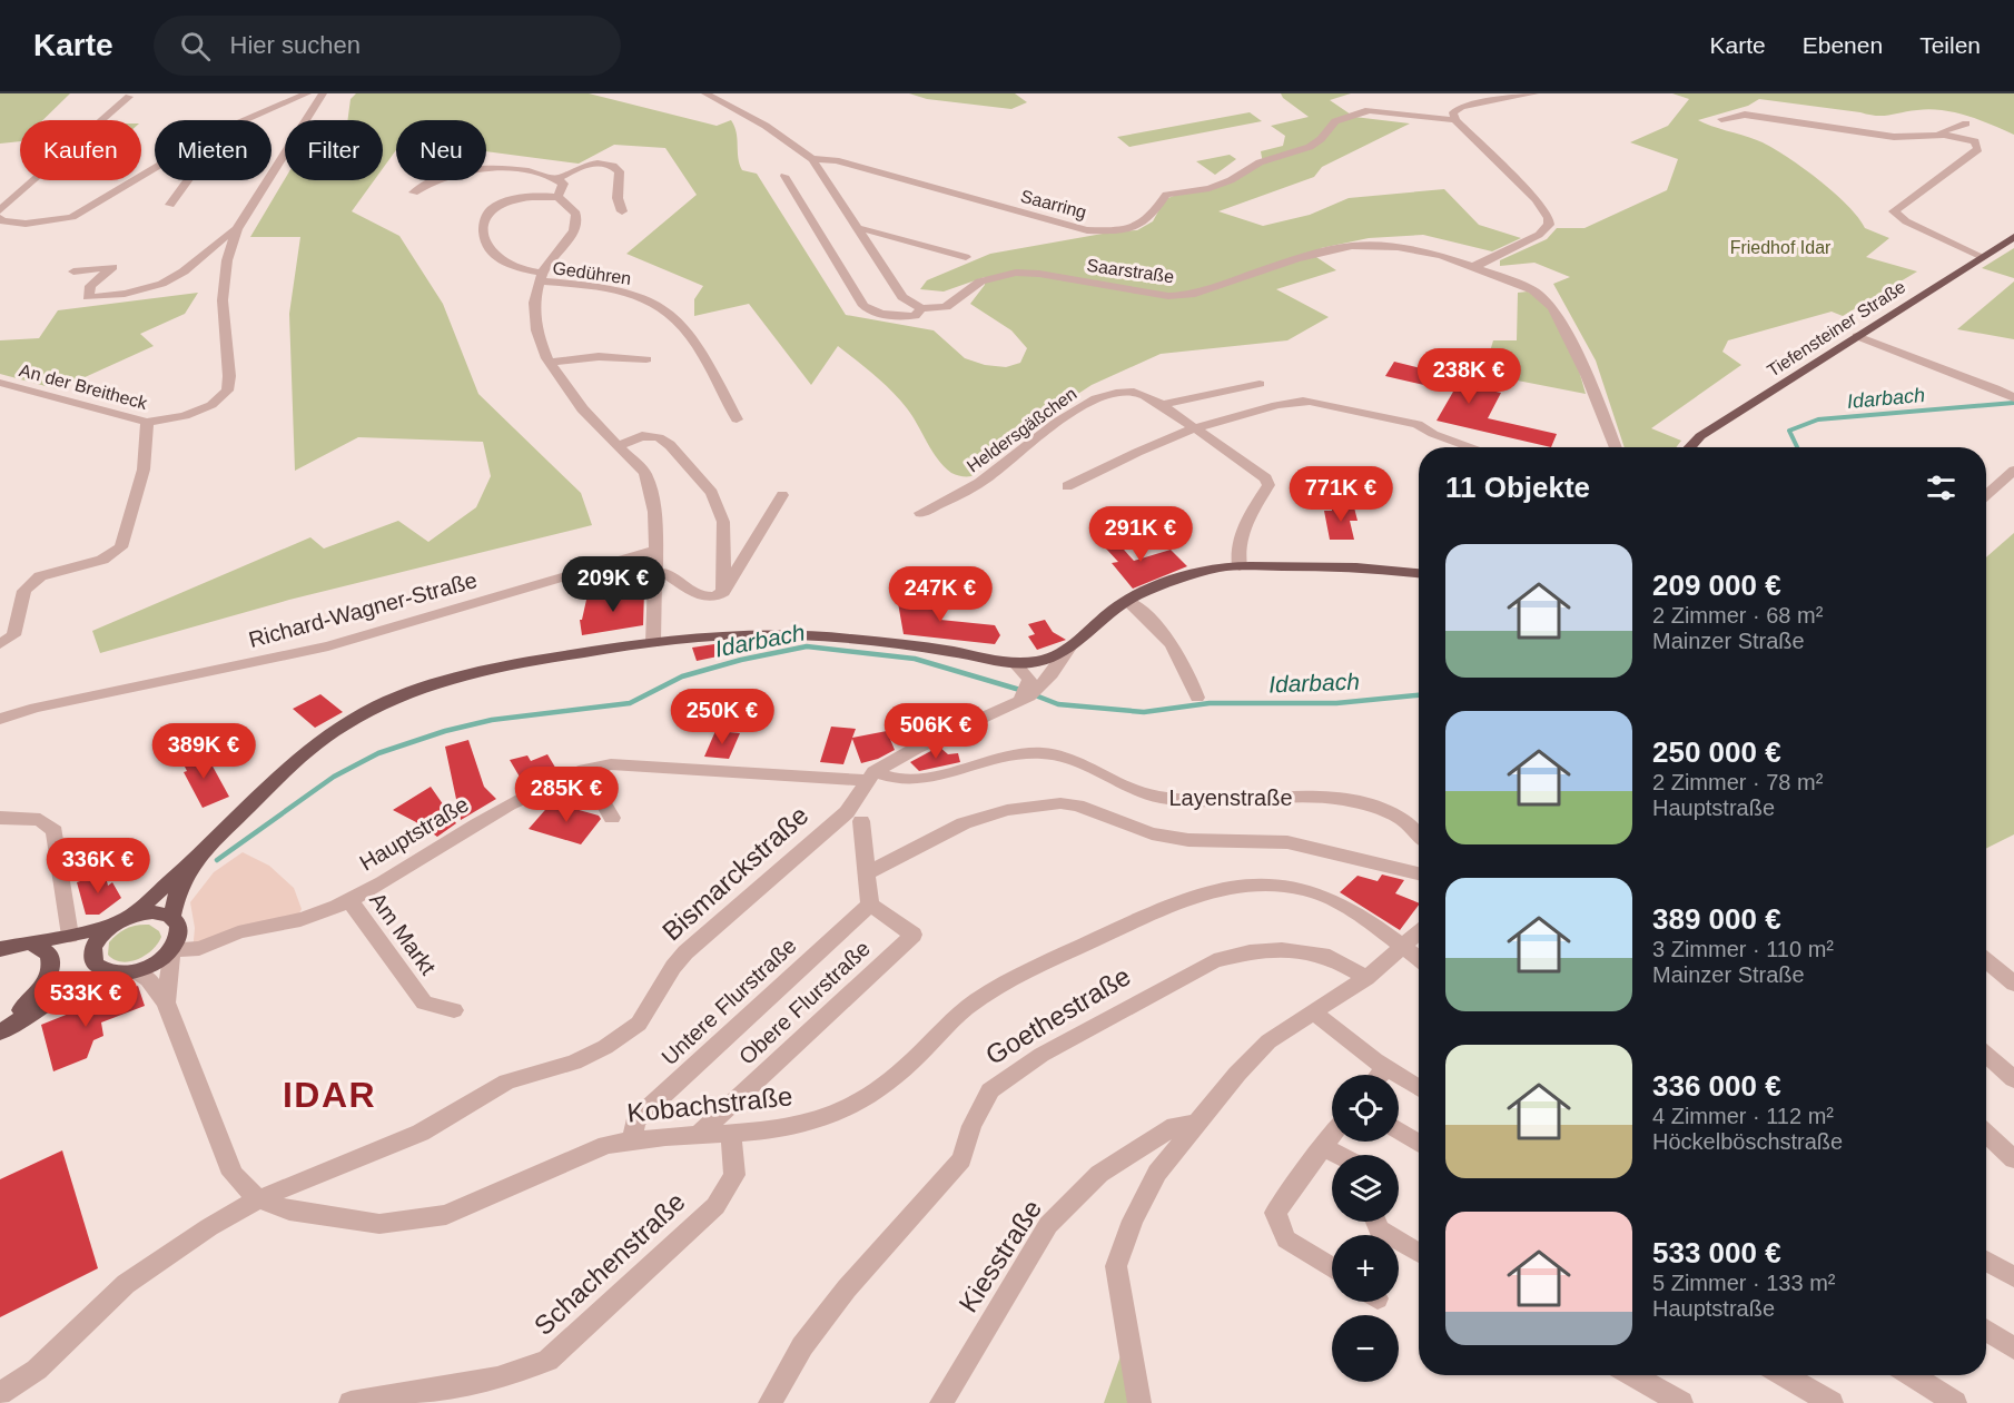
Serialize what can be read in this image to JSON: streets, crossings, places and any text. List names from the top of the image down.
{
  "streets": {
    "main road": ["Tiefensteiner Straße"],
    "street": [
      "Saarring",
      "Saarstraße",
      "Gedühren",
      "An der Breitheck",
      "Heldersgäßchen",
      "Richard-Wagner-Straße",
      "Layenstraße",
      "Hauptstraße",
      "Bismarckstraße",
      "Am Markt",
      "Untere Flurstraße",
      "Obere Flurstraße",
      "Goethestraße",
      "Kobachstraße",
      "Kiesstraße",
      "Schachenstraße"
    ]
  },
  "crossings": [
    ["Layenstraße", "Hauptstraße"],
    ["Layenstraße", "Bismarckstraße"],
    ["Hauptstraße", "Bismarckstraße"],
    ["Hauptstraße", "Am Markt"],
    ["Hauptstraße", "Kobachstraße"],
    ["Bismarckstraße", "Kobachstraße"],
    ["Untere Flurstraße", "Obere Flurstraße"],
    ["Untere Flurstraße", "Kobachstraße"],
    ["Obere Flurstraße", "Kobachstraße"],
    ["Kobachstraße", "Schachenstraße"]
  ],
  "districts": ["IDAR"],
  "water": ["Idarbach"],
  "parks": ["Friedhof Idar"],
  "page": {
    "header": "Karte",
    "search": "Hier suchen",
    "nav": ["Karte", "Ebenen", "Teilen"],
    "chip": [
      "Kaufen",
      "Mieten",
      "Filter",
      "Neu"
    ],
    "price": [
      "238K €",
      "771K €",
      "291K €",
      "209K €",
      "247K €",
      "250K €",
      "506K €",
      "389K €",
      "285K €",
      "336K €",
      "533K €"
    ],
    "heading": "11 Objekte",
    "list": [
      {
        "name": "209 000 €",
        "note": "2 Zimmer · 68 m² · Mainzer Straße"
      },
      {
        "name": "250 000 €",
        "note": "2 Zimmer · 78 m² · Hauptstraße"
      },
      {
        "name": "389 000 €",
        "note": "3 Zimmer · 110 m² · Mainzer Straße"
      },
      {
        "name": "336 000 €",
        "note": "4 Zimmer · 112 m² · Höckelböschstraße"
      },
      {
        "name": "533 000 €",
        "note": "5 Zimmer · 133 m² · Hauptstraße"
      }
    ],
    "map_buttons": ["+", "−"]
  }
}
